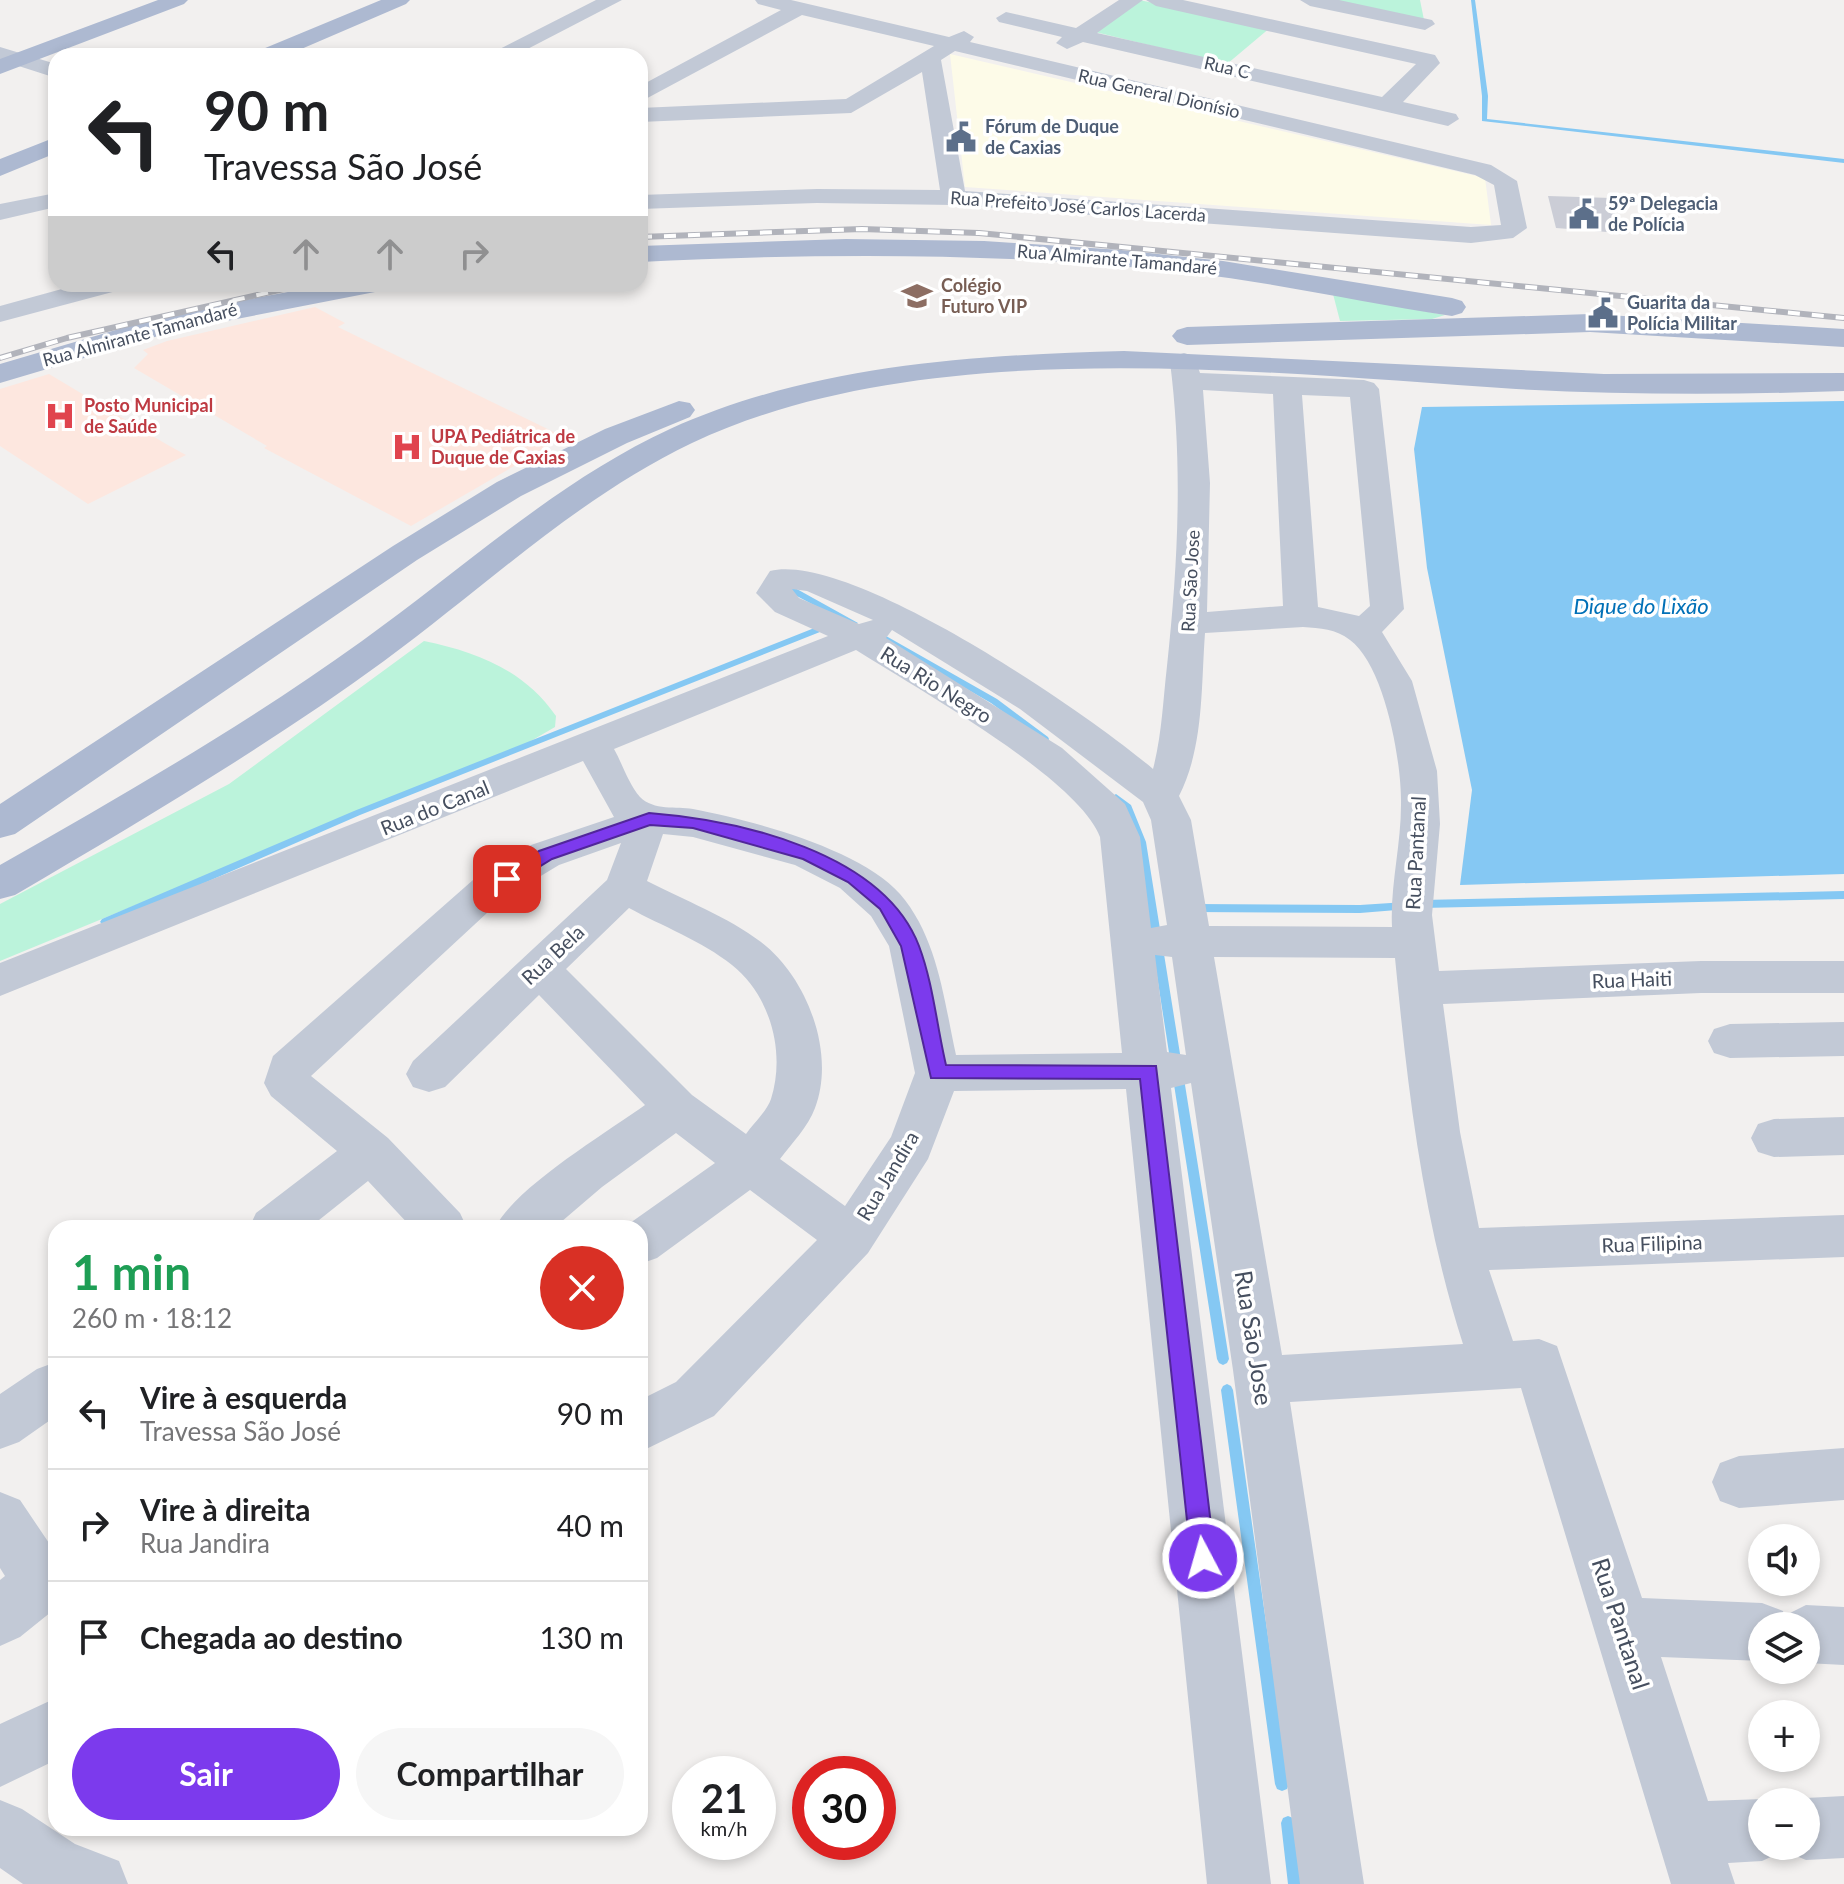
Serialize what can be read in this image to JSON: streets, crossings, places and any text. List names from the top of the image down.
{
  "streets": {
    "main road": ["Rua Almirante Tamandaré"],
    "street": [
      "Rua C",
      "Rua General Dionísio",
      "Rua Prefeito José Carlos Lacerda",
      "Rua Sāo Jose",
      "Rua Rio Negro",
      "Rua do Canal",
      "Rua Pantanal",
      "Rua Bela",
      "Rua Haiti",
      "Rua Jandira",
      "Rua Filipina"
    ]
  },
  "crossings": [
    ["Rua General Dionísio", "Rua Prefeito José Carlos Lacerda"],
    ["Rua Sāo Jose", "Rua Rio Negro"],
    ["Rua Sāo Jose", "Rua Haiti"],
    ["Rua Rio Negro", "Rua do Canal"],
    ["Rua Pantanal", "Rua Haiti"],
    ["Rua Pantanal", "Rua Filipina"]
  ],
  "water": ["Dique do Lixão"],
  "places": {
    "public building": ["Fórum de Duque de Caxias", "59ª Delegacia de Polícia", "Guarita da Polícia Militar"],
    "school or university": ["Colégio Futuro VIP"],
    "hospital": ["Posto Municipal de Saúde", "UPA Pediátrica de Duque de Caxias"]
  },
  "page": {
    "turn": ["90 m", "Travessa São José"],
    "heading": ["1 min", "260 m · 18:12"],
    "list": [
      {
        "name": "Vire à esquerda",
        "note": "Travessa São José",
        "value": "90 m"
      },
      {
        "name": "Vire à direita",
        "note": "Rua Jandira",
        "value": "40 m"
      },
      {
        "name": "Chegada ao destino",
        "value": "130 m"
      }
    ],
    "map_buttons": ["+", "−"],
    "buttons": ["Sair", "Compartilhar"],
    "speed": "21 km/h",
    "limit": "30"
  }
}
